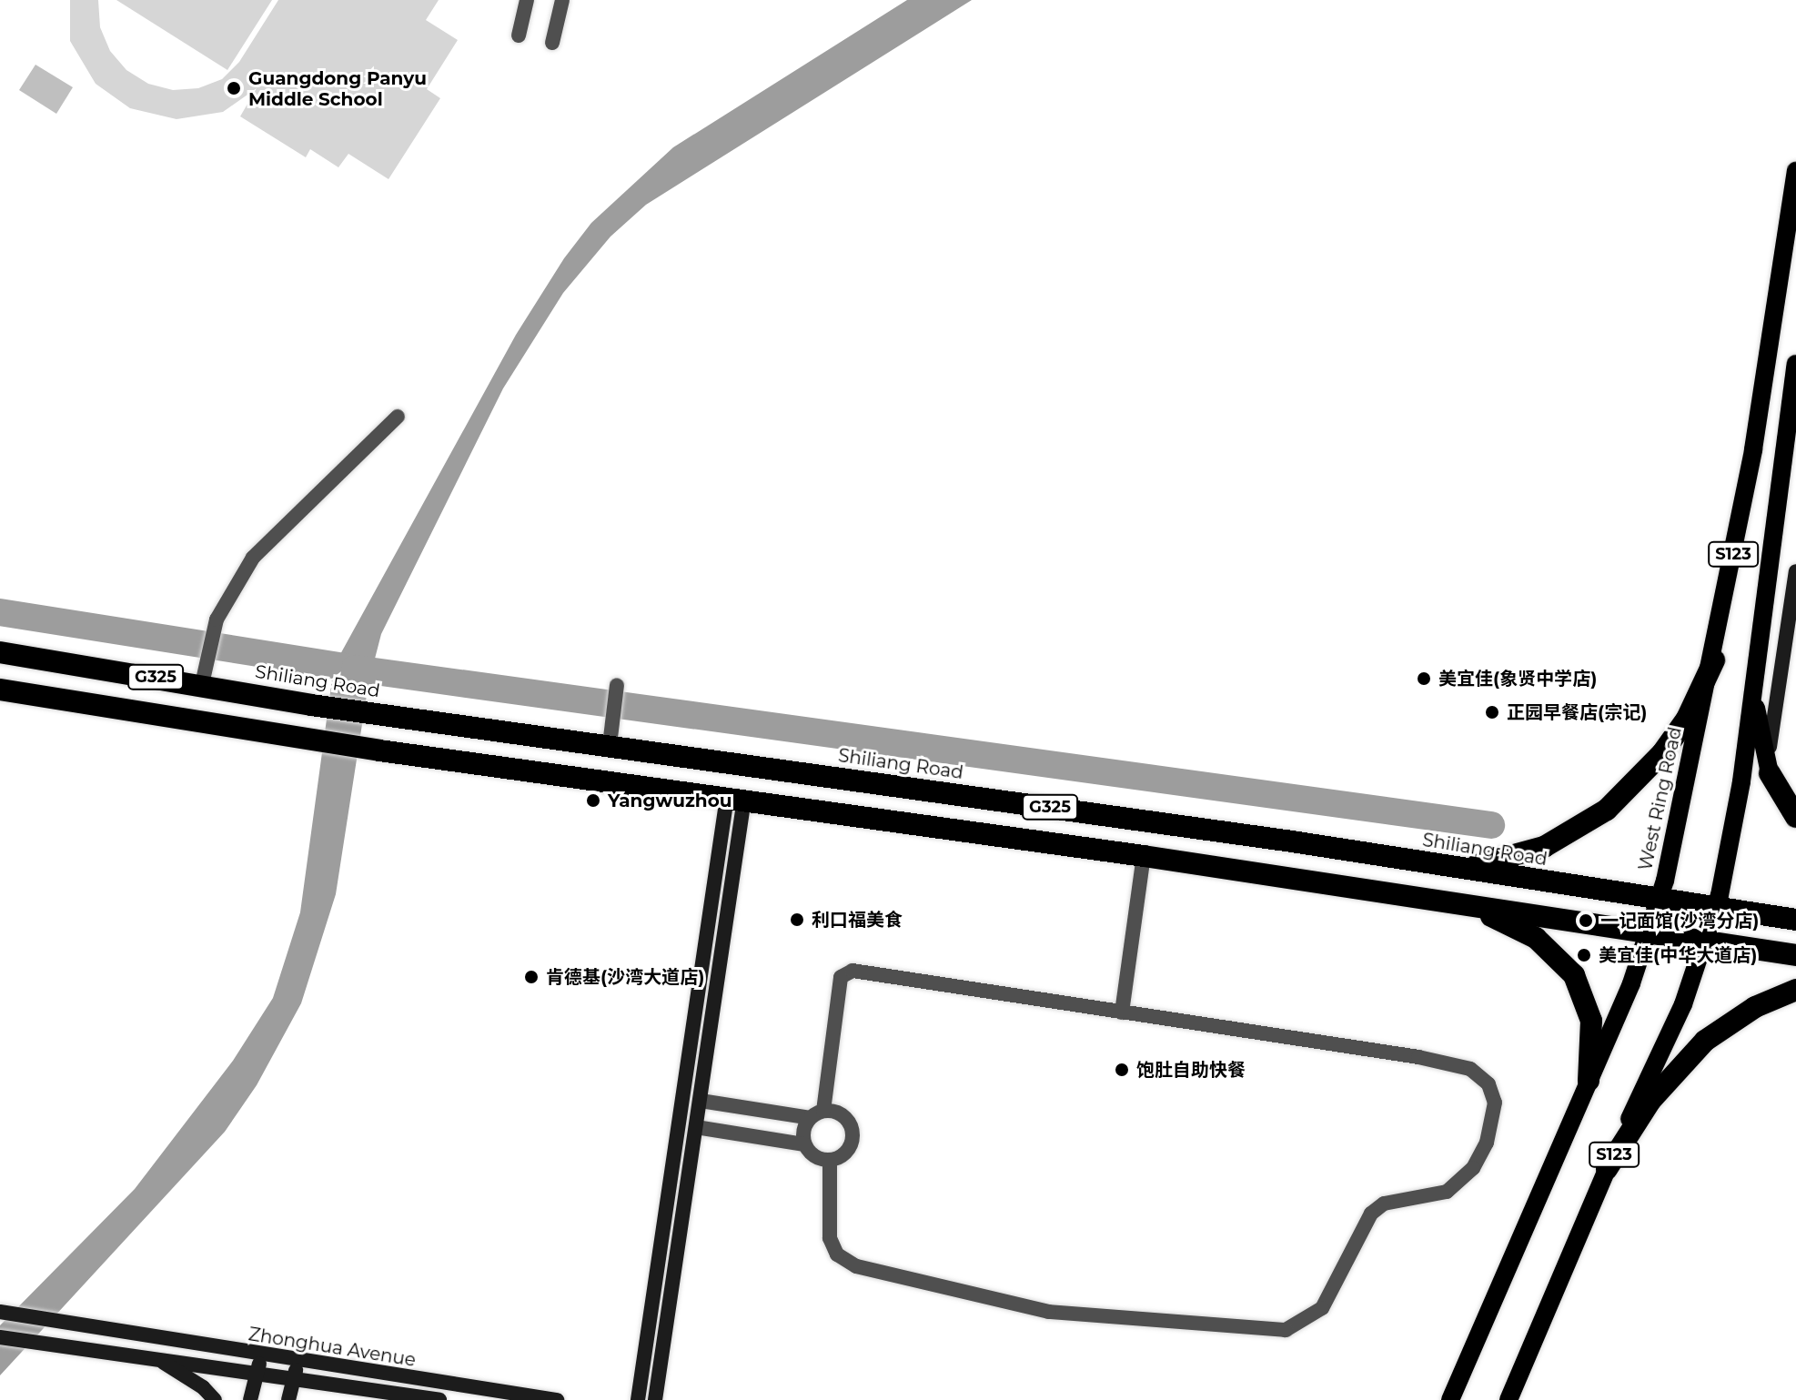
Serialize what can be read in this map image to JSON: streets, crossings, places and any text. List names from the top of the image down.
{
  "streets": {
    "highway": ["G325", "Shiliang Road"],
    "main road": ["S123", "West Ring Road"],
    "street": ["Zhonghua Avenue"]
  },
  "crossings": [
    ["S123", "G325"],
    ["S123", "Shiliang Road"],
    ["G325", "West Ring Road"],
    ["Shiliang Road", "West Ring Road"]
  ],
  "places": [
    "Guangdong Panyu Middle School",
    "美宜佳(象贤中学店)",
    "正园早餐店(宗记)",
    "Yangwuzhou",
    "利口福美食",
    "一记面馆(沙湾分店)",
    "美宜佳(中华大道店)",
    "肯德基(沙湾大道店)",
    "饱肚自助快餐"
  ]
}
